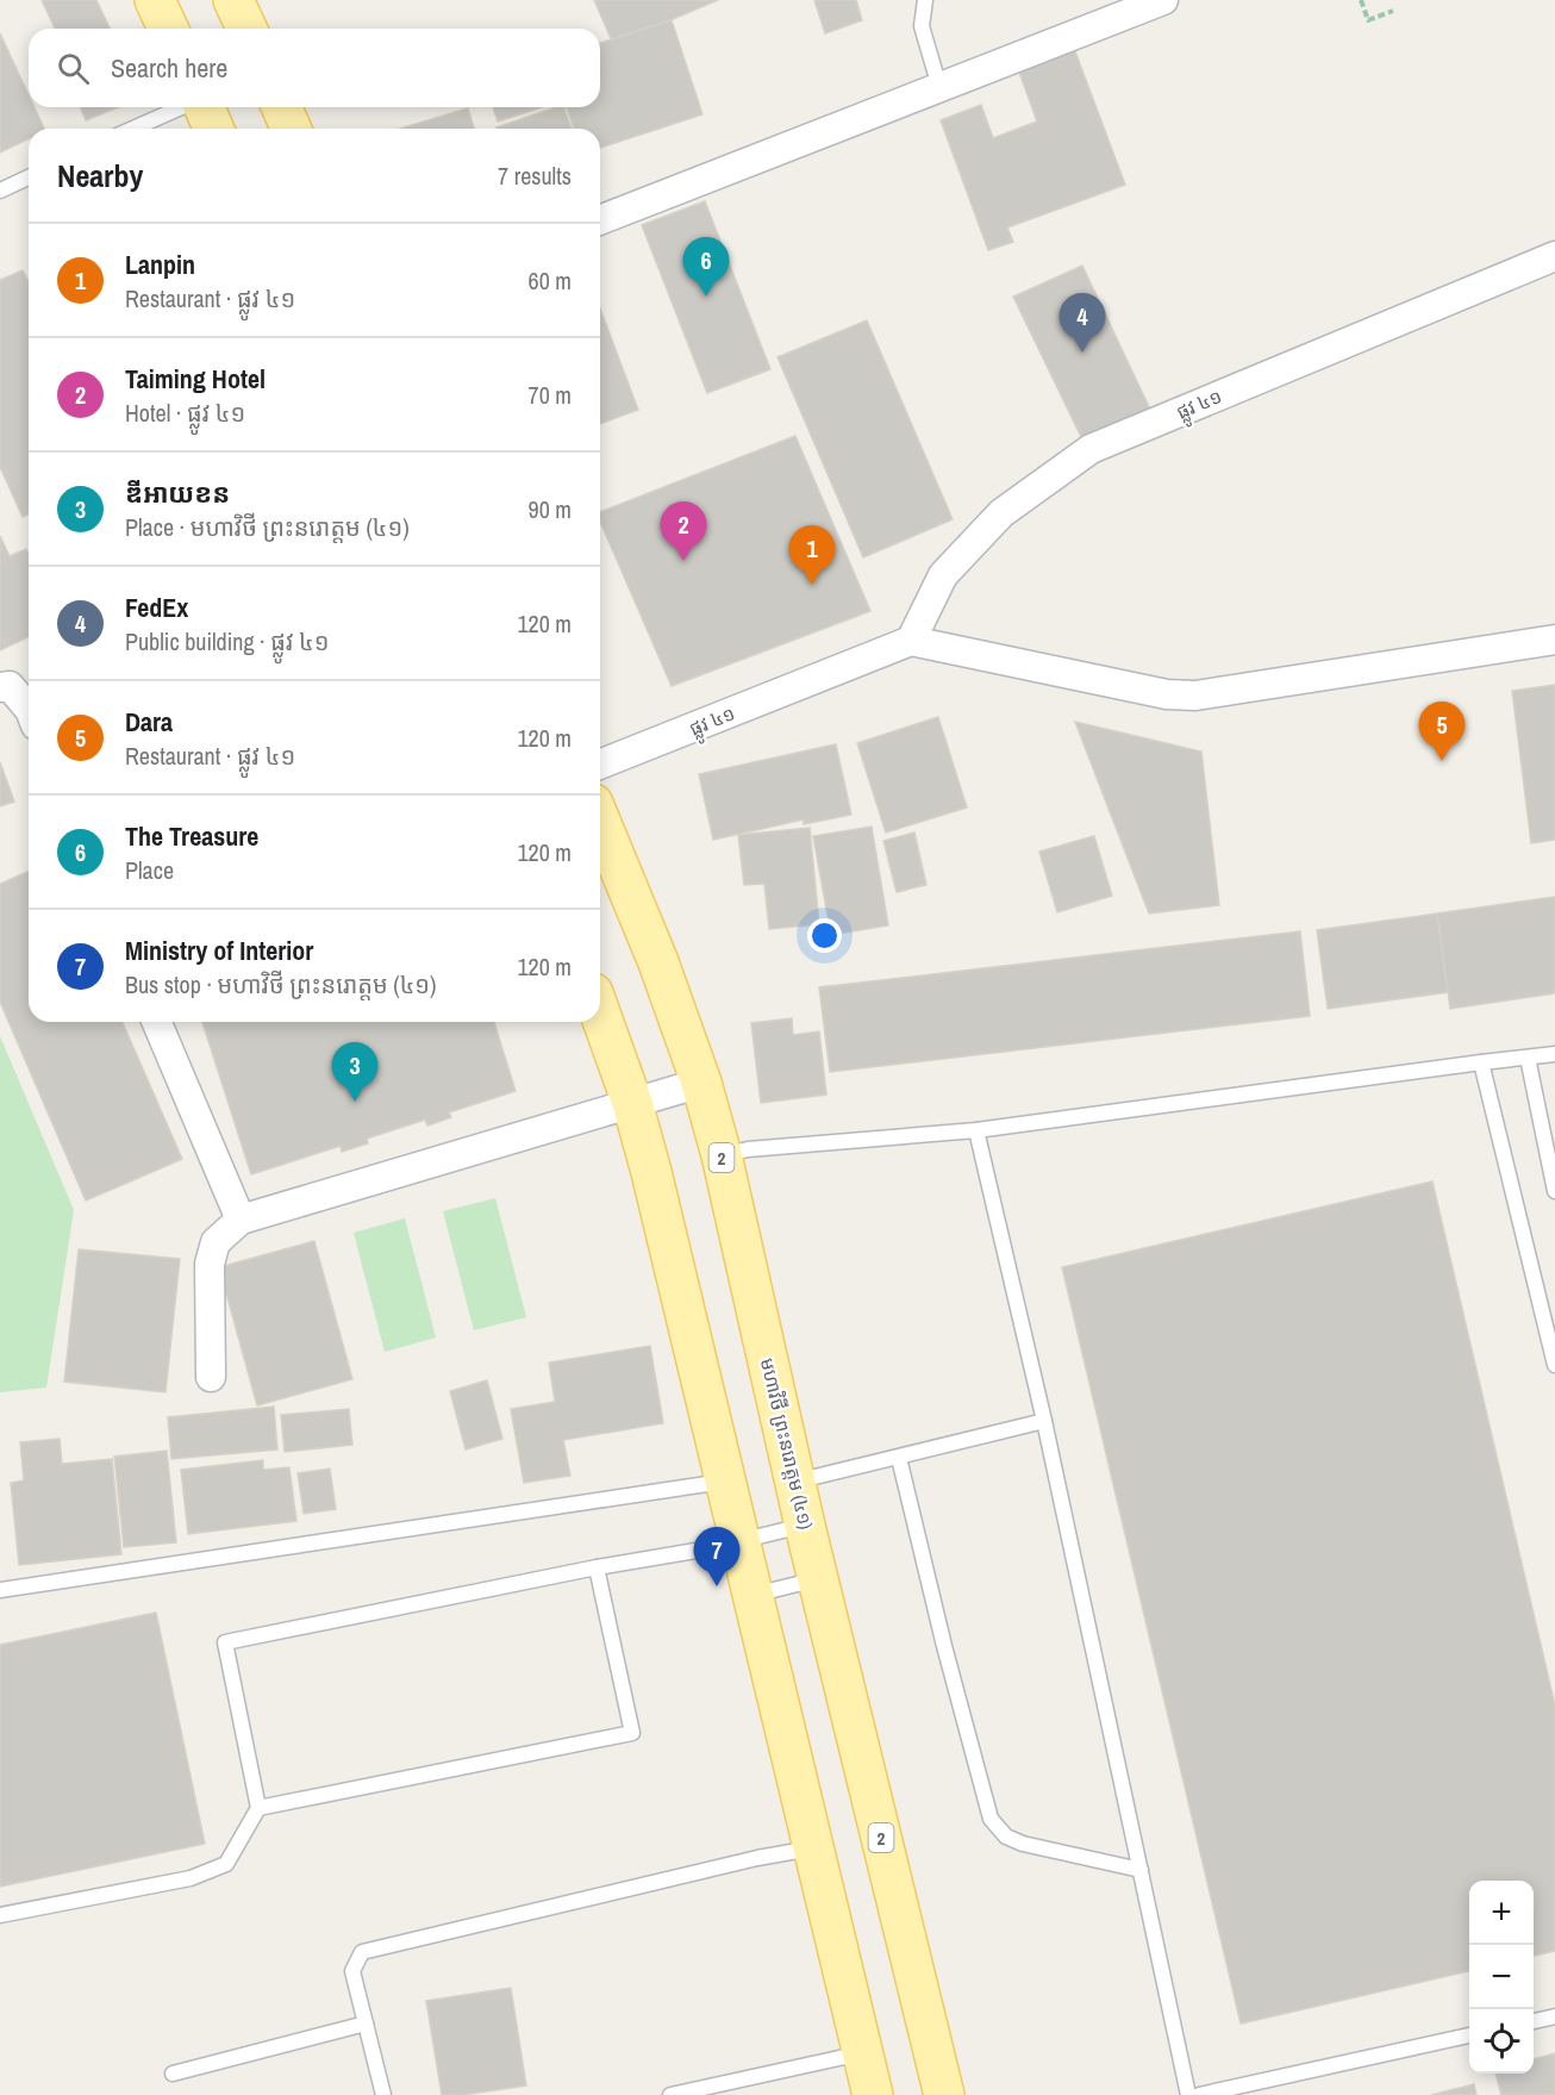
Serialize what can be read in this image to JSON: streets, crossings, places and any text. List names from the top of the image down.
{
  "streets": {
    "main road": ["2", "មហាវិថី ព្រះនរោត្តម (៤១)"],
    "street": ["ផ្លូវ ៤១"]
  },
  "page": {
    "search": "Search here",
    "heading": ["Nearby", "7 results"],
    "list": [
      {
        "mark": "1",
        "name": "Lanpin",
        "note": "Restaurant · ផ្លូវ ៤១",
        "value": "60 m"
      },
      {
        "mark": "2",
        "name": "Taiming Hotel",
        "note": "Hotel · ផ្លូវ ៤១",
        "value": "70 m"
      },
      {
        "mark": "3",
        "name": "ឌីអាយខន",
        "note": "Place · មហាវិថី ព្រះនរោត្តម (៤១)",
        "value": "90 m"
      },
      {
        "mark": "4",
        "name": "FedEx",
        "note": "Public building · ផ្លូវ ៤១",
        "value": "120 m"
      },
      {
        "mark": "5",
        "name": "Dara",
        "note": "Restaurant · ផ្លូវ ៤១",
        "value": "120 m"
      },
      {
        "mark": "6",
        "name": "The Treasure",
        "note": "Place",
        "value": "120 m"
      },
      {
        "mark": "7",
        "name": "Ministry of Interior",
        "note": "Bus stop · មហាវិថី ព្រះនរោត្តម (៤១)",
        "value": "120 m"
      }
    ],
    "pins": [
      "6",
      "4",
      "2",
      "1",
      "5",
      "3",
      "7"
    ],
    "map_buttons": ["+", "−"]
  }
}
